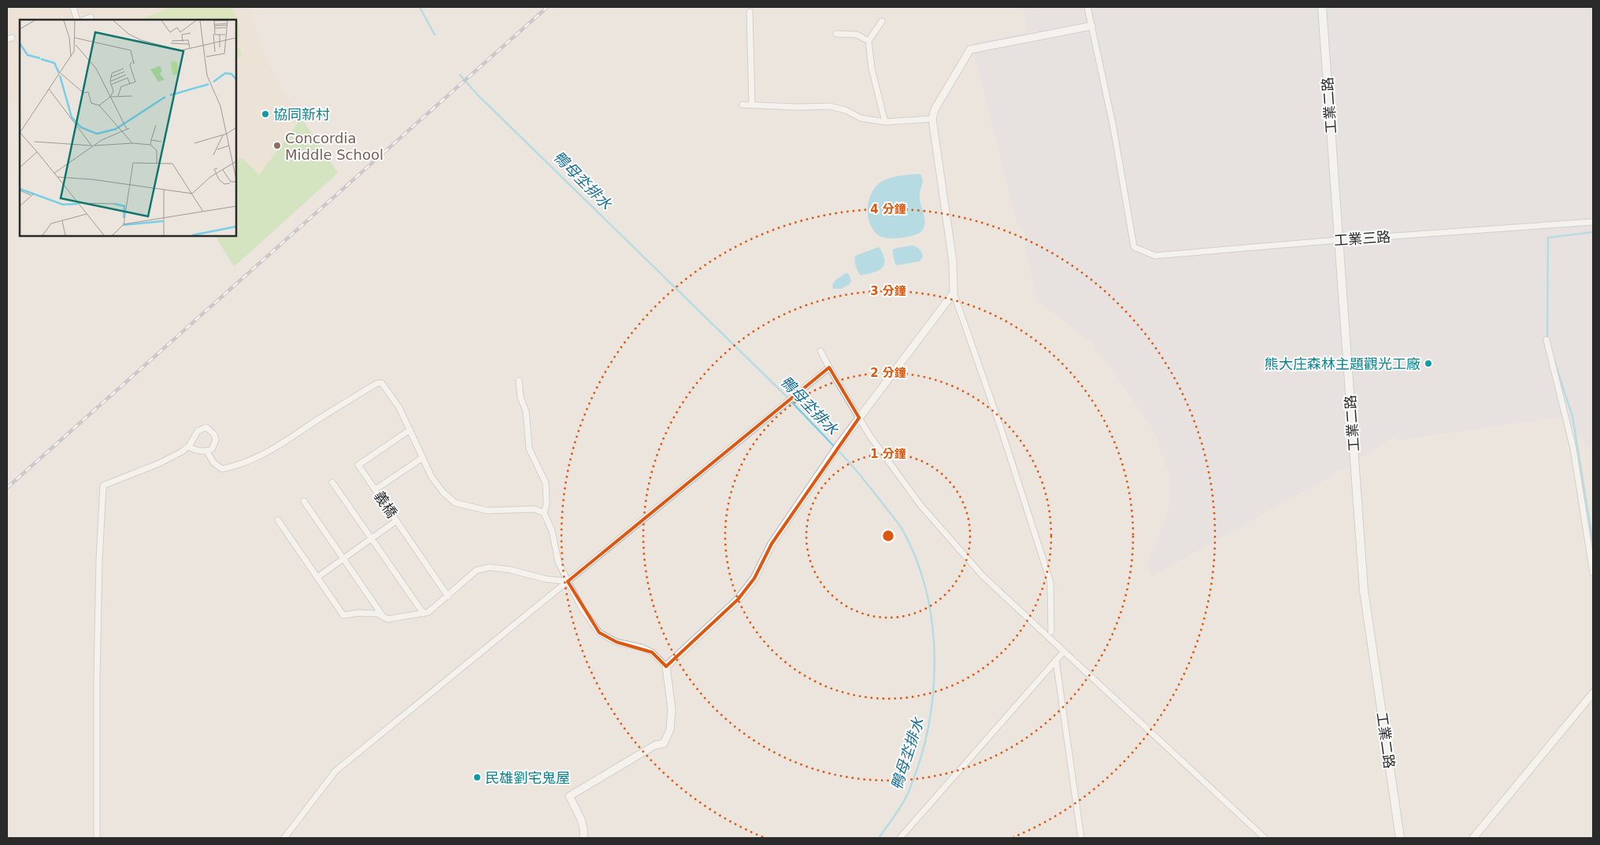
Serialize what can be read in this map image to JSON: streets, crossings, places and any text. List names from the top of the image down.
{
  "streets": {
    "main road": ["工業二路"],
    "street": ["工業三路", "義橋"]
  },
  "crossings": [
    ["工業二路", "工業三路"]
  ],
  "water": ["鴨母坔排水"],
  "places": [
    "協同新村",
    "Concordia Middle School",
    "熊大庄森林主題觀光工廠",
    "民雄劉宅鬼屋"
  ],
  "rings": [
    "4 分鐘",
    "3 分鐘",
    "2 分鐘",
    "1 分鐘"
  ]
}
